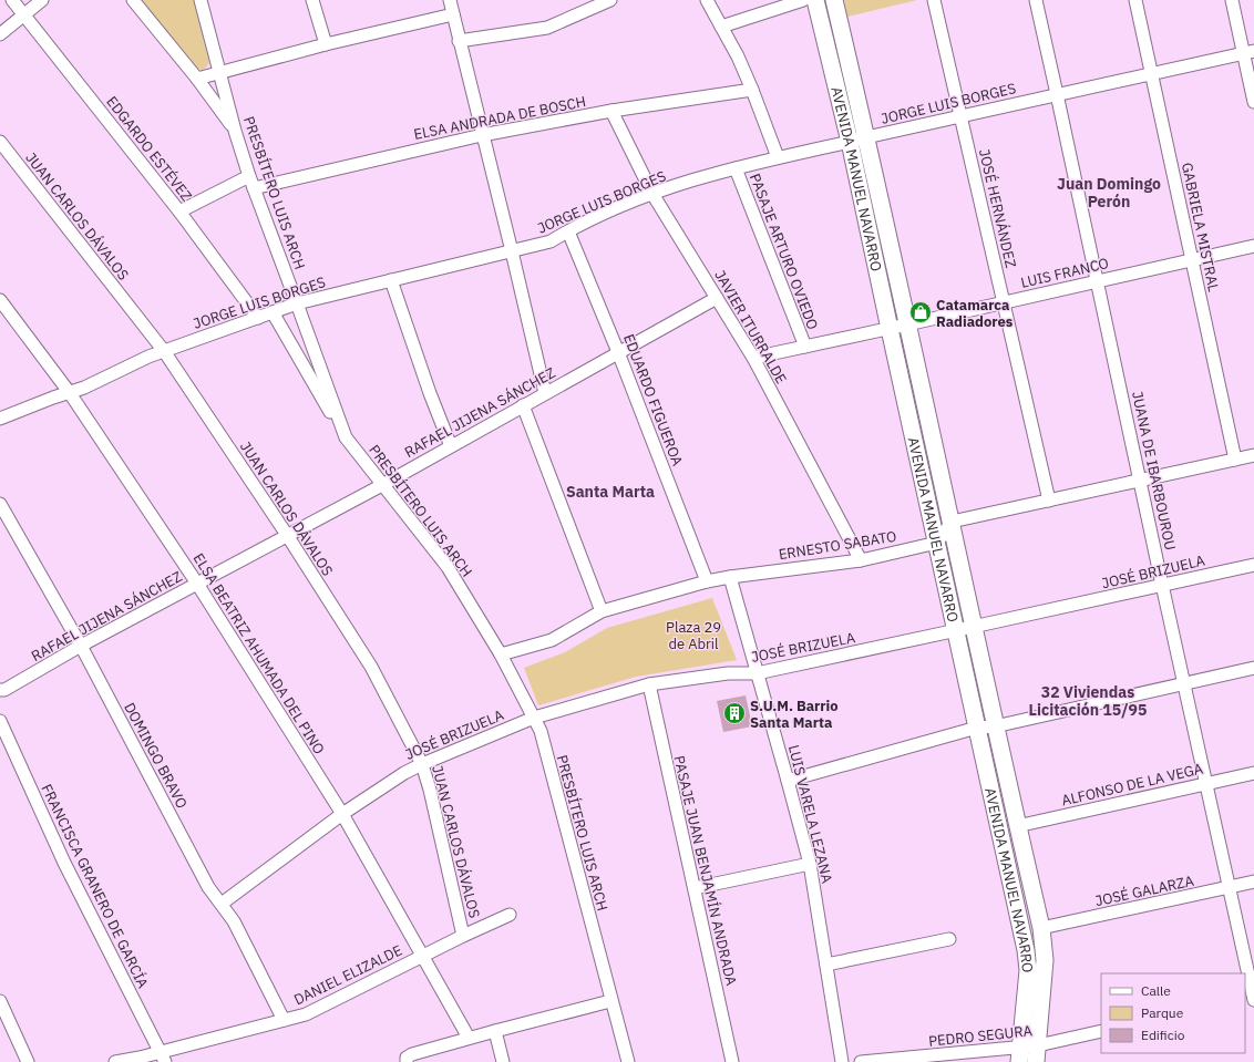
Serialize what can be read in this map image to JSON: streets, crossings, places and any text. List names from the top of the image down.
{
  "streets": {
    "main road": ["AVENIDA MANUEL NAVARRO"],
    "street": [
      "JORGE LUIS BORGES",
      "ELSA ANDRADA DE BOSCH",
      "EDGARDO ESTÉVEZ",
      "PRESBÍTERO LUIS ARCH",
      "JOSÉ HERNÁNDEZ",
      "JUAN CARLOS DÁVALOS",
      "GABRIELA MISTRAL",
      "PASAJE ARTURO OVIEDO",
      "LUIS FRANCO",
      "JAVIER ITURRALDE",
      "EDUARDO FIGUEROA",
      "RAFAEL JIJENA SÁNCHEZ",
      "JUANA DE IBARBOUROU",
      "ERNESTO SABATO",
      "JOSÉ BRIZUELA",
      "ELSA BEATRIZ AHUMADA DEL PINO",
      "DOMINGO BRAVO",
      "ALFONSO DE LA VEGA",
      "LUIS VARELA LEZANA",
      "PASAJE JUAN BENJAMÍN ANDRADA",
      "FRANCISCA GRANERO DE GARCÍA",
      "JOSÉ GALARZA",
      "DANIEL ELIZALDE",
      "PEDRO SEGURA"
    ]
  },
  "crossings": [
    ["JORGE LUIS BORGES", "EDGARDO ESTÉVEZ"],
    ["JORGE LUIS BORGES", "AVENIDA MANUEL NAVARRO"],
    ["JORGE LUIS BORGES", "PRESBÍTERO LUIS ARCH"],
    ["JORGE LUIS BORGES", "JOSÉ HERNÁNDEZ"],
    ["JORGE LUIS BORGES", "JUAN CARLOS DÁVALOS"],
    ["JORGE LUIS BORGES", "GABRIELA MISTRAL"],
    ["JORGE LUIS BORGES", "PASAJE ARTURO OVIEDO"],
    ["JORGE LUIS BORGES", "JAVIER ITURRALDE"],
    ["JORGE LUIS BORGES", "EDUARDO FIGUEROA"],
    ["JORGE LUIS BORGES", "JUANA DE IBARBOUROU"],
    ["JORGE LUIS BORGES", "ELSA BEATRIZ AHUMADA DEL PINO"],
    ["ELSA ANDRADA DE BOSCH", "EDGARDO ESTÉVEZ"],
    ["ELSA ANDRADA DE BOSCH", "PRESBÍTERO LUIS ARCH"],
    ["ELSA ANDRADA DE BOSCH", "JAVIER ITURRALDE"],
    ["AVENIDA MANUEL NAVARRO", "LUIS FRANCO"],
    ["AVENIDA MANUEL NAVARRO", "ERNESTO SABATO"],
    ["AVENIDA MANUEL NAVARRO", "JOSÉ BRIZUELA"],
    ["AVENIDA MANUEL NAVARRO", "ALFONSO DE LA VEGA"],
    ["AVENIDA MANUEL NAVARRO", "JOSÉ GALARZA"],
    ["AVENIDA MANUEL NAVARRO", "PEDRO SEGURA"],
    ["PRESBÍTERO LUIS ARCH", "RAFAEL JIJENA SÁNCHEZ"],
    ["PRESBÍTERO LUIS ARCH", "ERNESTO SABATO"],
    ["PRESBÍTERO LUIS ARCH", "JOSÉ BRIZUELA"],
    ["JOSÉ HERNÁNDEZ", "LUIS FRANCO"],
    ["JUAN CARLOS DÁVALOS", "RAFAEL JIJENA SÁNCHEZ"],
    ["JUAN CARLOS DÁVALOS", "JOSÉ BRIZUELA"],
    ["JUAN CARLOS DÁVALOS", "DANIEL ELIZALDE"],
    ["GABRIELA MISTRAL", "LUIS FRANCO"],
    ["PASAJE ARTURO OVIEDO", "LUIS FRANCO"],
    ["LUIS FRANCO", "JAVIER ITURRALDE"],
    ["LUIS FRANCO", "JUANA DE IBARBOUROU"],
    ["JAVIER ITURRALDE", "RAFAEL JIJENA SÁNCHEZ"],
    ["JAVIER ITURRALDE", "ERNESTO SABATO"],
    ["EDUARDO FIGUEROA", "RAFAEL JIJENA SÁNCHEZ"],
    ["EDUARDO FIGUEROA", "ERNESTO SABATO"],
    ["RAFAEL JIJENA SÁNCHEZ", "ELSA BEATRIZ AHUMADA DEL PINO"],
    ["RAFAEL JIJENA SÁNCHEZ", "DOMINGO BRAVO"],
    ["JUANA DE IBARBOUROU", "JOSÉ BRIZUELA"],
    ["JUANA DE IBARBOUROU", "ALFONSO DE LA VEGA"],
    ["JUANA DE IBARBOUROU", "JOSÉ GALARZA"],
    ["ERNESTO SABATO", "LUIS VARELA LEZANA"],
    ["JOSÉ BRIZUELA", "ELSA BEATRIZ AHUMADA DEL PINO"],
    ["JOSÉ BRIZUELA", "DOMINGO BRAVO"],
    ["JOSÉ BRIZUELA", "LUIS VARELA LEZANA"],
    ["JOSÉ BRIZUELA", "PASAJE JUAN BENJAMÍN ANDRADA"],
    ["ELSA BEATRIZ AHUMADA DEL PINO", "DANIEL ELIZALDE"],
    ["DOMINGO BRAVO", "DANIEL ELIZALDE"],
    ["FRANCISCA GRANERO DE GARCÍA", "DANIEL ELIZALDE"]
  ],
  "districts": ["Juan Domingo Perón", "Santa Marta", "32 Viviendas Licitación 15/95"],
  "parks": ["Plaza 29 de Abril"],
  "places": {
    "shop": ["Catamarca Radiadores"],
    "building": ["S.U.M. Barrio Santa Marta"]
  },
  "legend": ["Calle", "Parque", "Edificio"]
}
